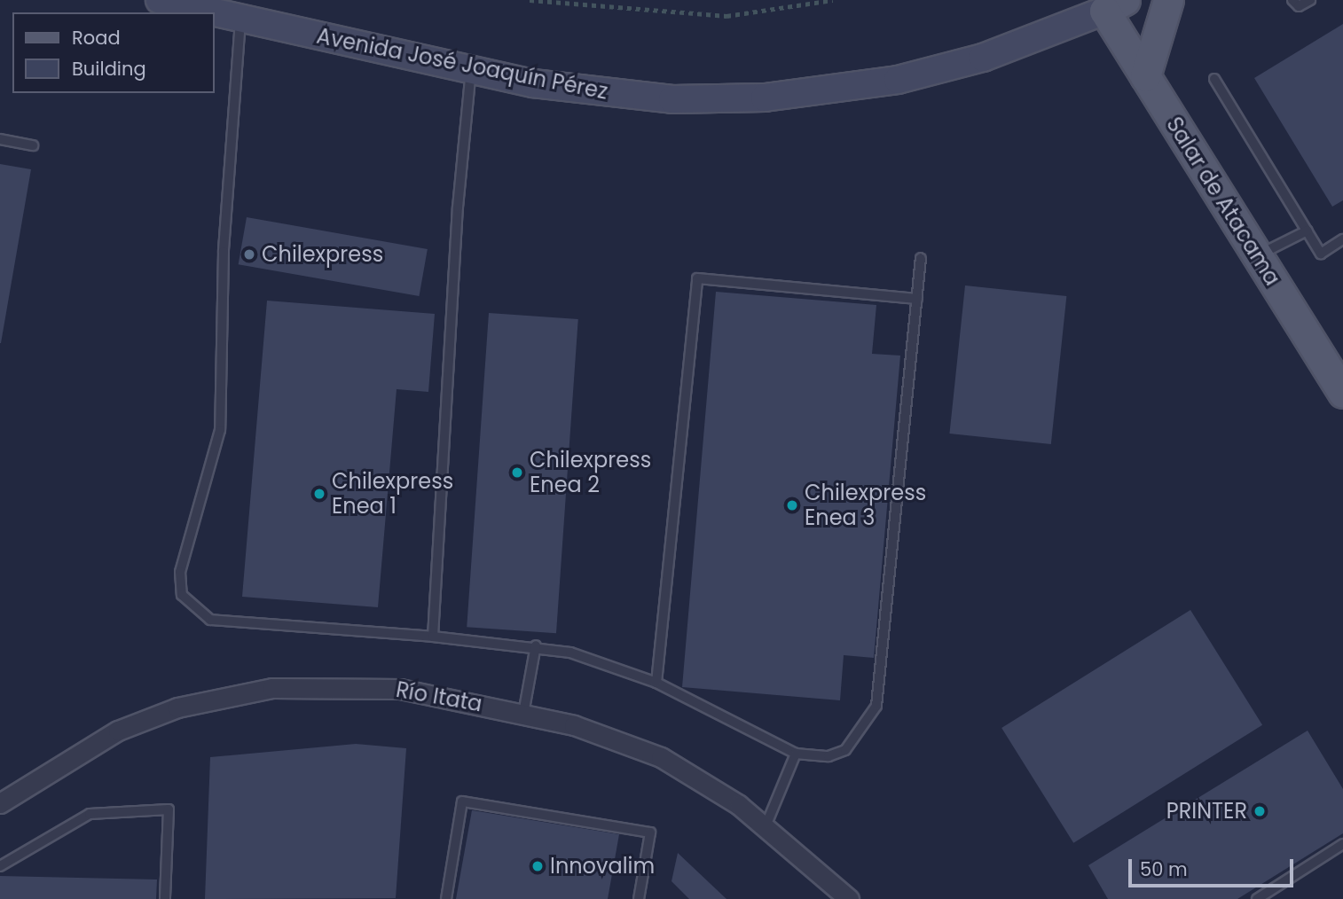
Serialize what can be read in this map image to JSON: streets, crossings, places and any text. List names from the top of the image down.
{
  "streets": {
    "main road": ["Avenida José Joaquín Pérez", "Salar de Atacama"],
    "street": ["Río Itata"]
  },
  "crossings": [
    ["Avenida José Joaquín Pérez", "Salar de Atacama"]
  ],
  "places": [
    "Chilexpress",
    "Chilexpress Enea 2",
    "Chilexpress Enea 1",
    "Chilexpress Enea 3",
    "PRINTER",
    "Innovalim"
  ],
  "legend": ["Road", "Building"],
  "scale_bar": "50 m"
}
